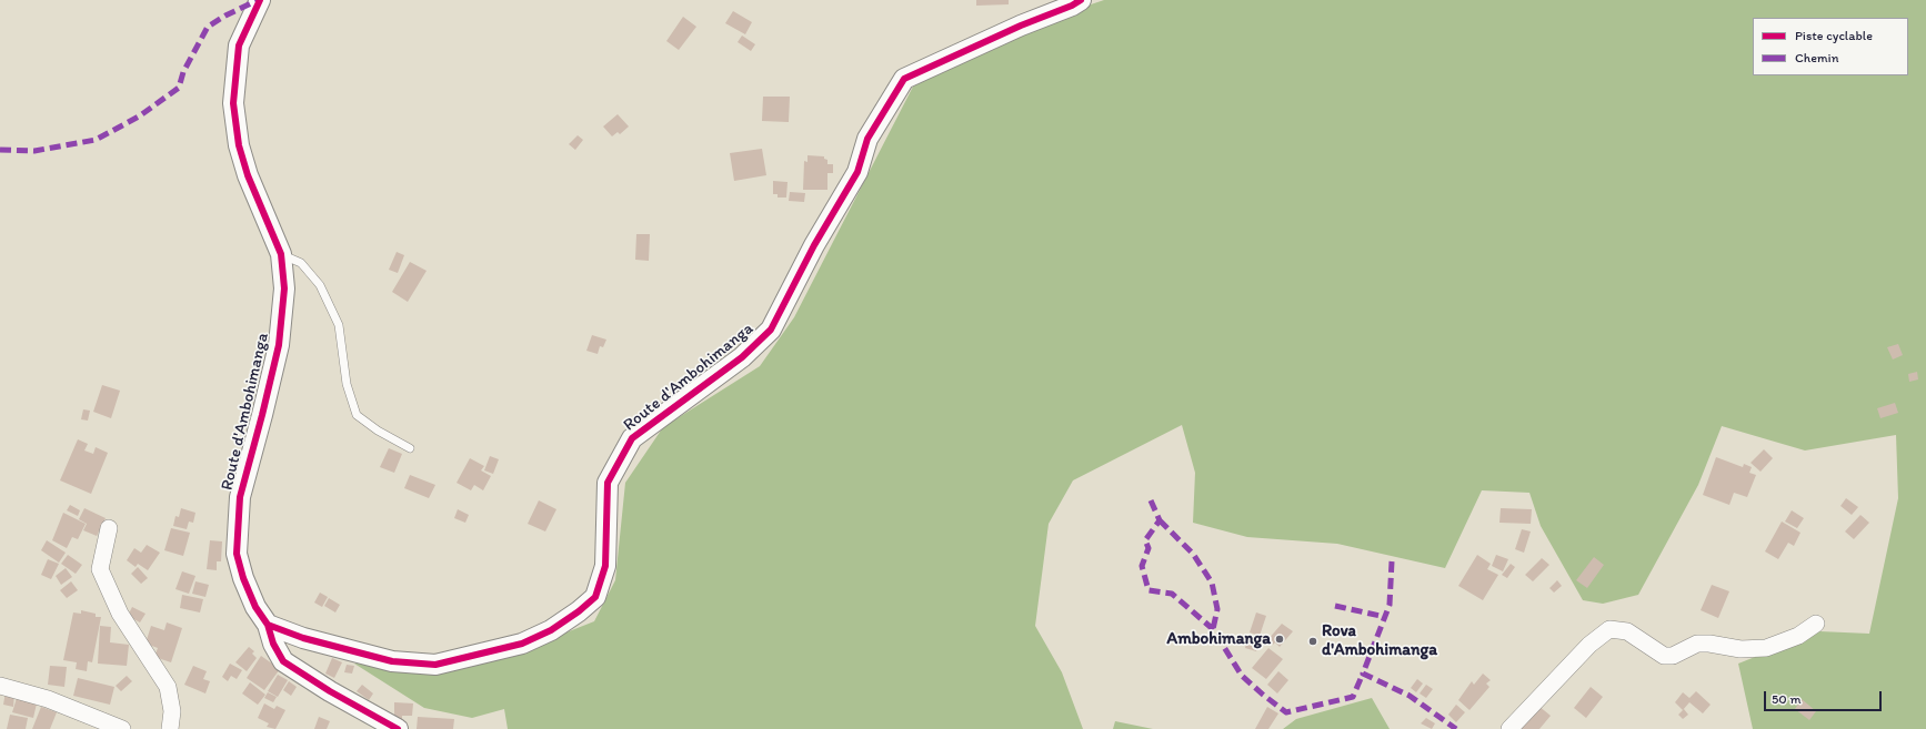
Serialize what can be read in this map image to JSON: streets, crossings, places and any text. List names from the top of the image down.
{
  "streets": {
    "street": ["Route d'Ambohimanga"]
  },
  "places": ["Ambohimanga", "Rova d'Ambohimanga"],
  "legend": ["Piste cyclable", "Chemin"],
  "scale_bar": "50 m"
}
